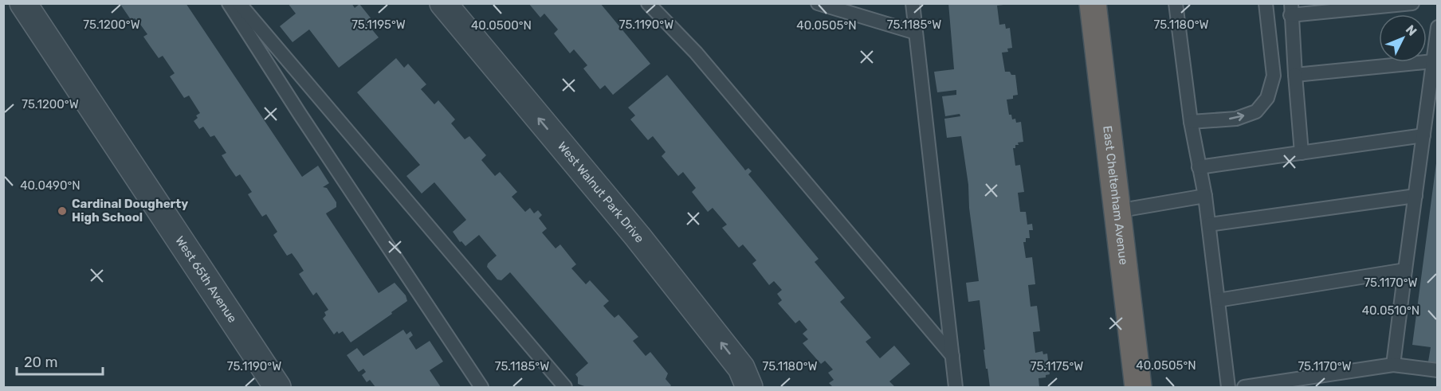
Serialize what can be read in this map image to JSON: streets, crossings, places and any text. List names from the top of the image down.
{
  "streets": {
    "highway": ["East Cheltenham Avenue"],
    "street": ["West Walnut Park Drive", "West 65th Avenue"]
  },
  "one_way": ["West Walnut Park Drive"],
  "places": ["Cardinal Dougherty High School"],
  "scale_bar": "20 m",
  "north": "top right",
  "coordinates": [
    "75.1190°W",
    "75.1185°W",
    "75.1200°W",
    "75.1195°W",
    "75.1180°W",
    "40.0500°N",
    "40.0505°N",
    "40.0490°N",
    "75.1170°W",
    "40.0510°N",
    "75.1175°W"
  ]
}
